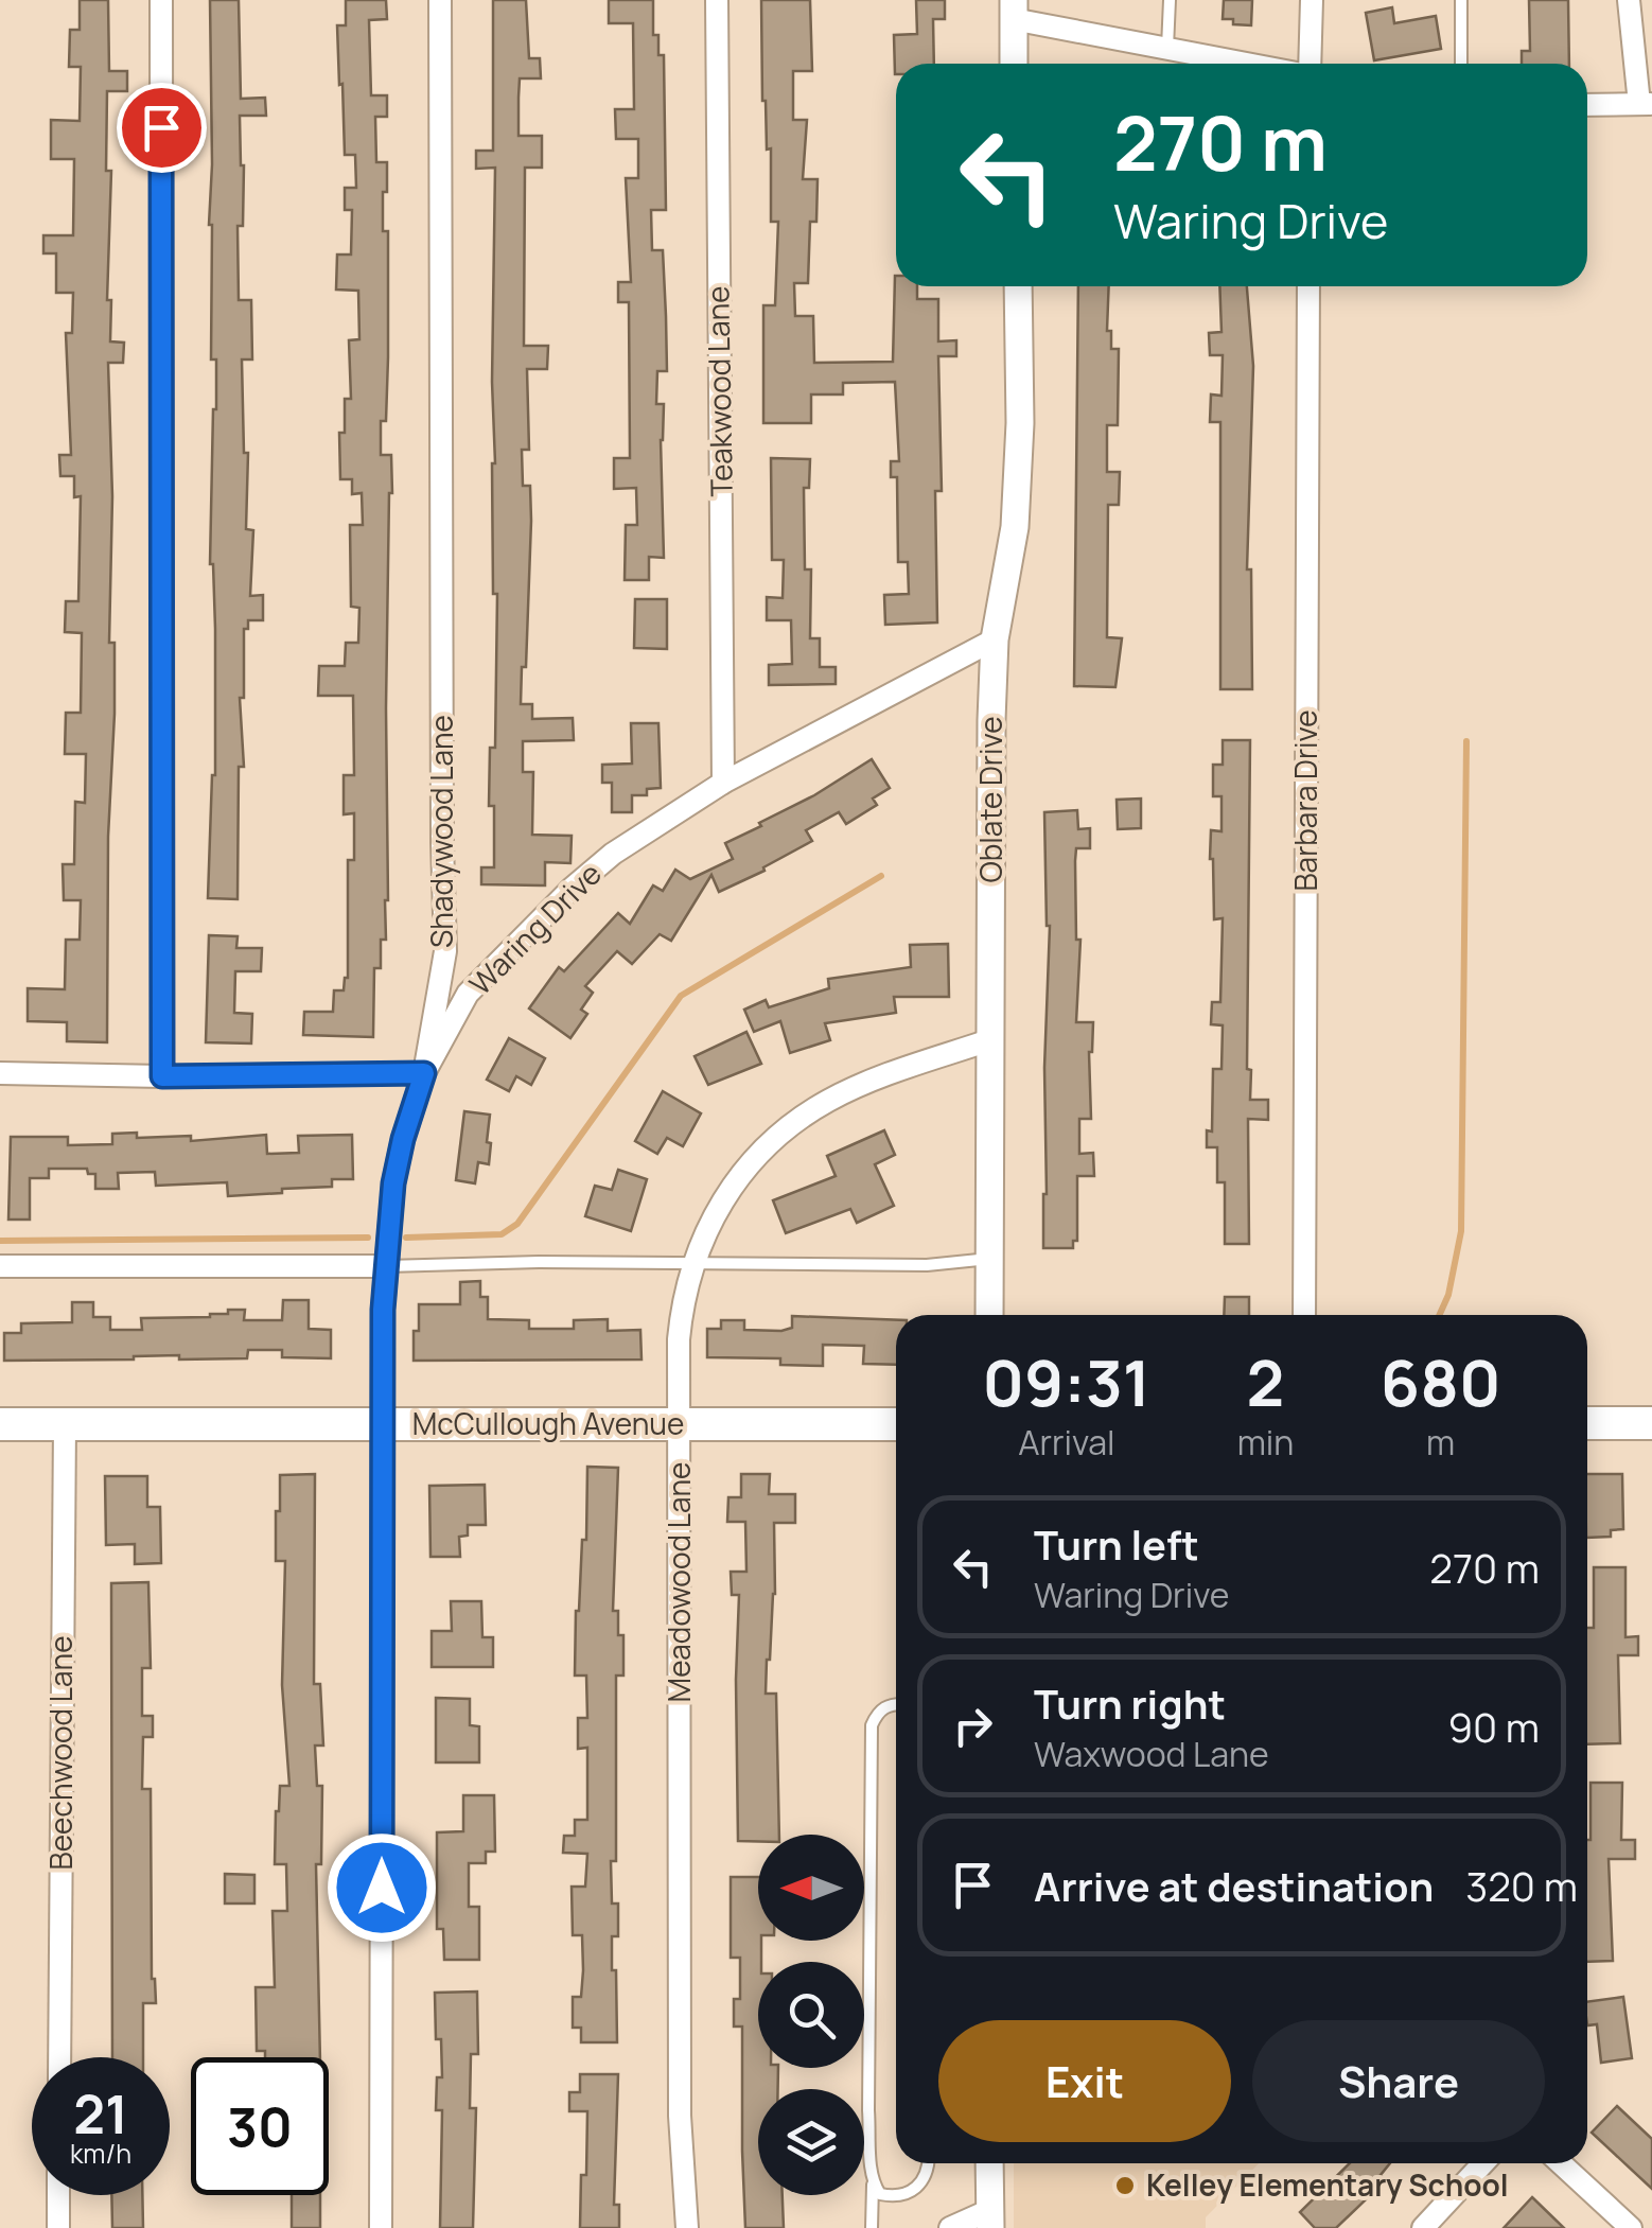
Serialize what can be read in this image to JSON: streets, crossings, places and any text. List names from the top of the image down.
{
  "streets": {
    "main road": ["McCullough Avenue"],
    "street": [
      "Teakwood Lane",
      "Oblate Drive",
      "Barbara Drive",
      "Shadywood Lane",
      "Waring Drive",
      "Meadowood Lane",
      "Beechwood Lane"
    ]
  },
  "crossings": [
    ["Teakwood Lane", "Waring Drive"],
    ["Oblate Drive", "Waring Drive"],
    ["Oblate Drive", "Meadowood Lane"],
    ["Shadywood Lane", "Waring Drive"],
    ["Shadywood Lane", "McCullough Avenue"],
    ["McCullough Avenue", "Meadowood Lane"],
    ["McCullough Avenue", "Beechwood Lane"]
  ],
  "places": ["Kelley Elementary School"],
  "north": "left",
  "page": {
    "turn": ["270 m", "Waring Drive"],
    "eta": [
      "09:31",
      "Arrival",
      "2",
      "min",
      "680",
      "m"
    ],
    "list": [
      {
        "name": "Turn left",
        "note": "Waring Drive",
        "value": "270 m"
      },
      {
        "name": "Turn right",
        "note": "Waxwood Lane",
        "value": "90 m"
      },
      {
        "name": "Arrive at destination",
        "value": "320 m"
      }
    ],
    "buttons": ["Exit", "Share"],
    "speed": "21 km/h",
    "limit": "30"
  }
}
